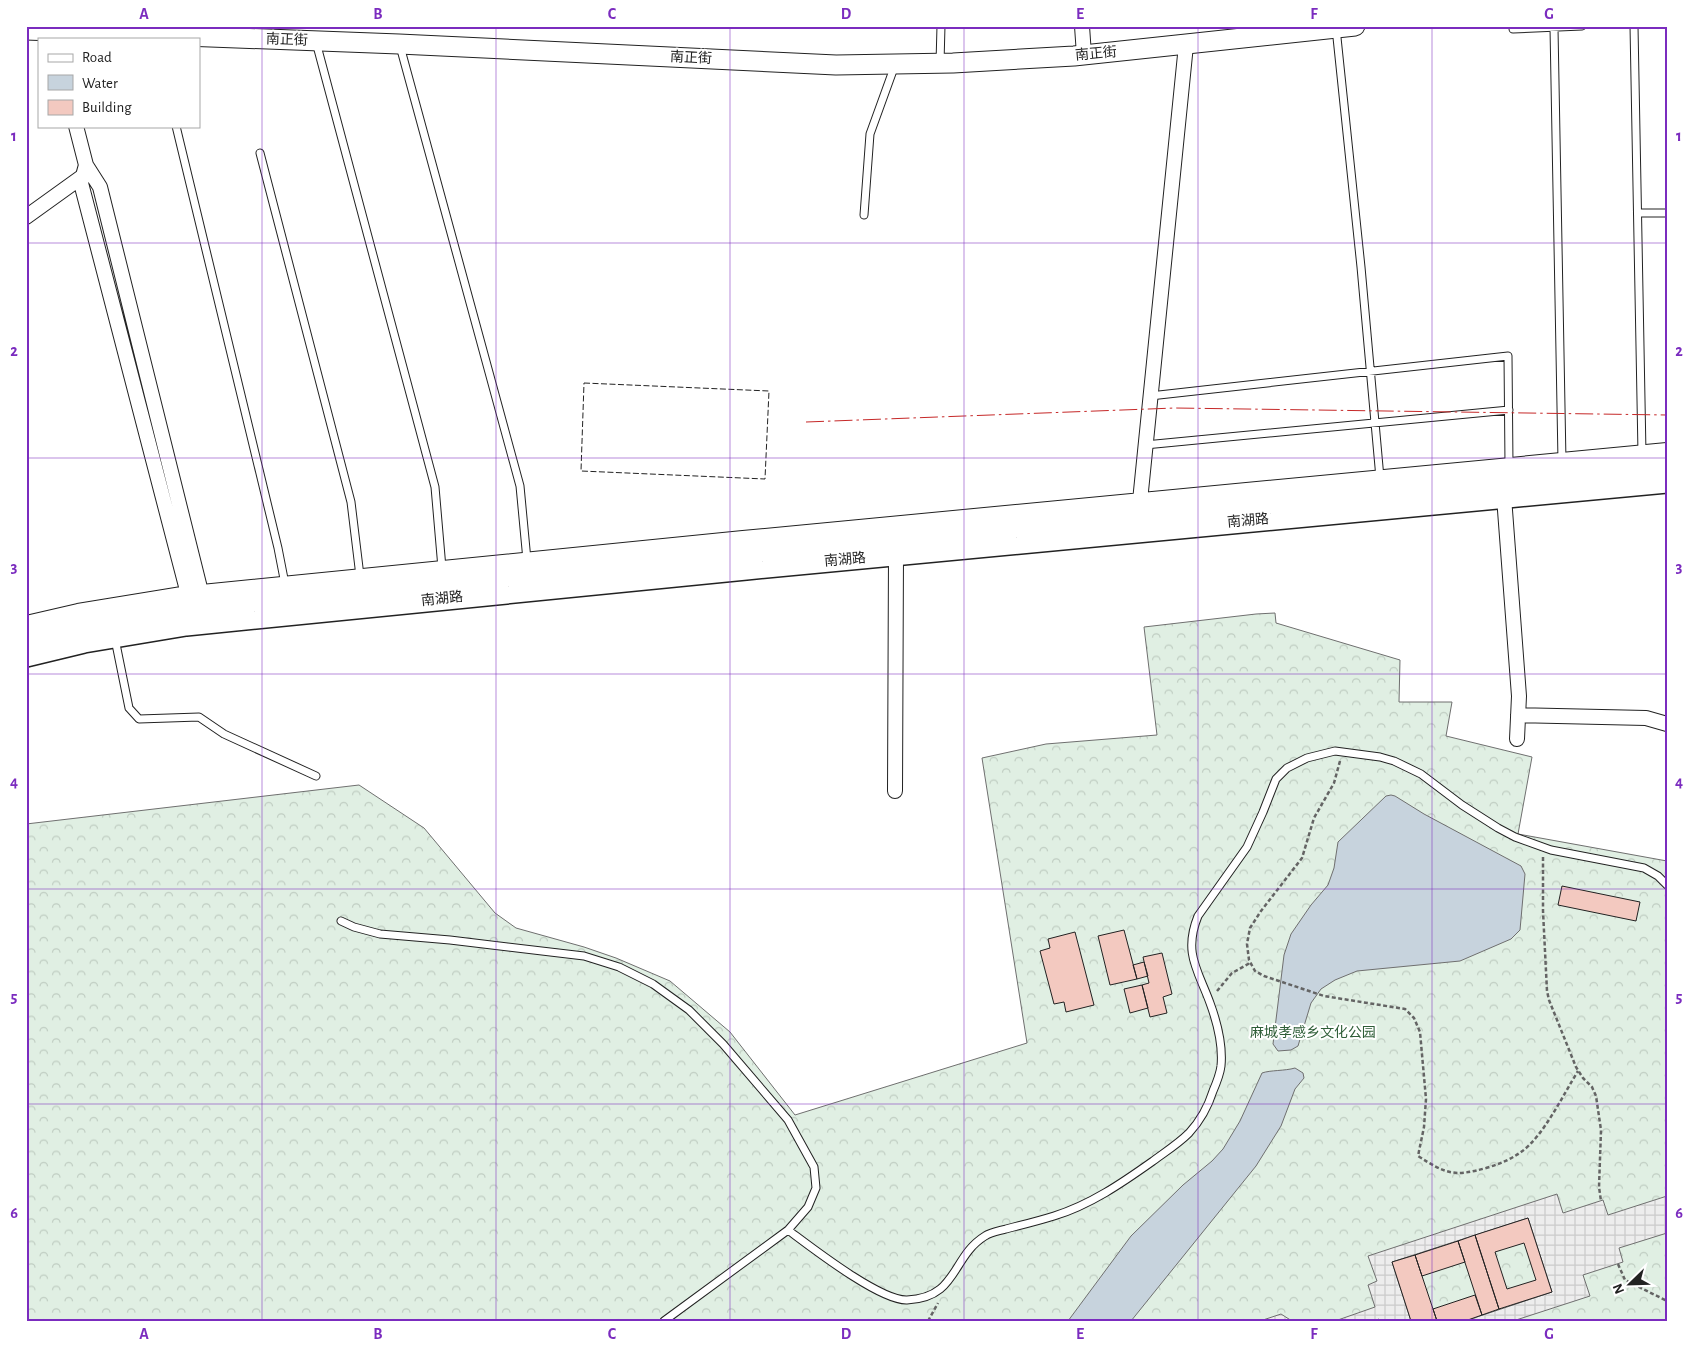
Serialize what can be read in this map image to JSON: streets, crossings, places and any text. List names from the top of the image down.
{
  "streets": {
    "main road": ["南湖路"],
    "street": ["南正街"]
  },
  "parks": ["麻城孝感乡文化公园"],
  "legend": ["Road", "Water", "Building"],
  "north": "bottom left",
  "grid": {
    "columns": [
      "A",
      "B",
      "C",
      "D",
      "E",
      "F",
      "G"
    ],
    "rows": [
      "1",
      "2",
      "3",
      "4",
      "5",
      "6"
    ]
  }
}
